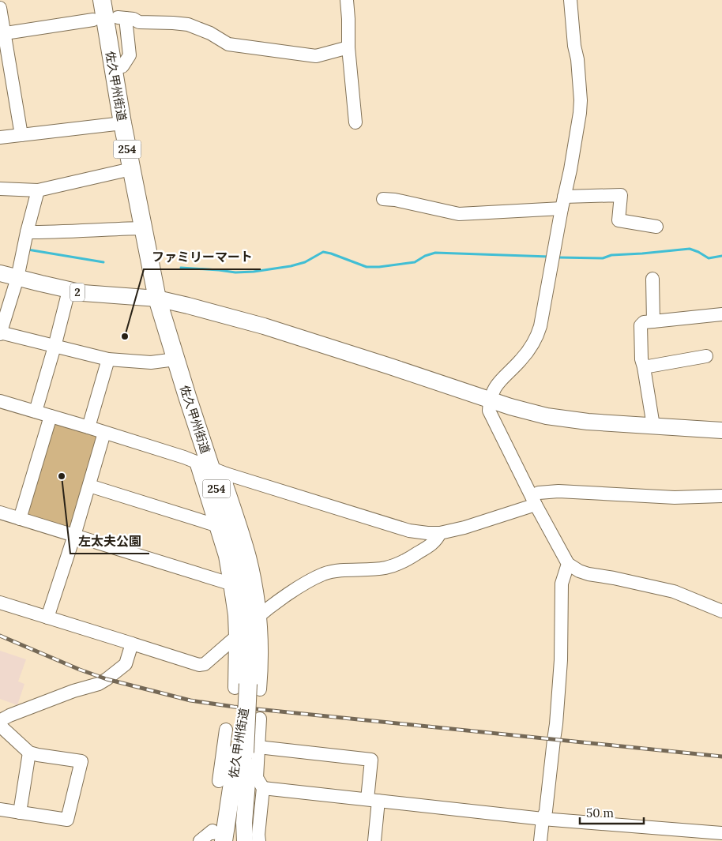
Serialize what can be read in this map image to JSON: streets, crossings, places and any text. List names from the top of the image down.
{
  "streets": {
    "highway": ["佐久甲州街道", "254"],
    "main road": ["2"]
  },
  "crossings": [
    ["佐久甲州街道", "254"],
    ["佐久甲州街道", "2"]
  ],
  "places": ["ファミリーマート", "左太夫公園"],
  "scale_bar": "50 m"
}
